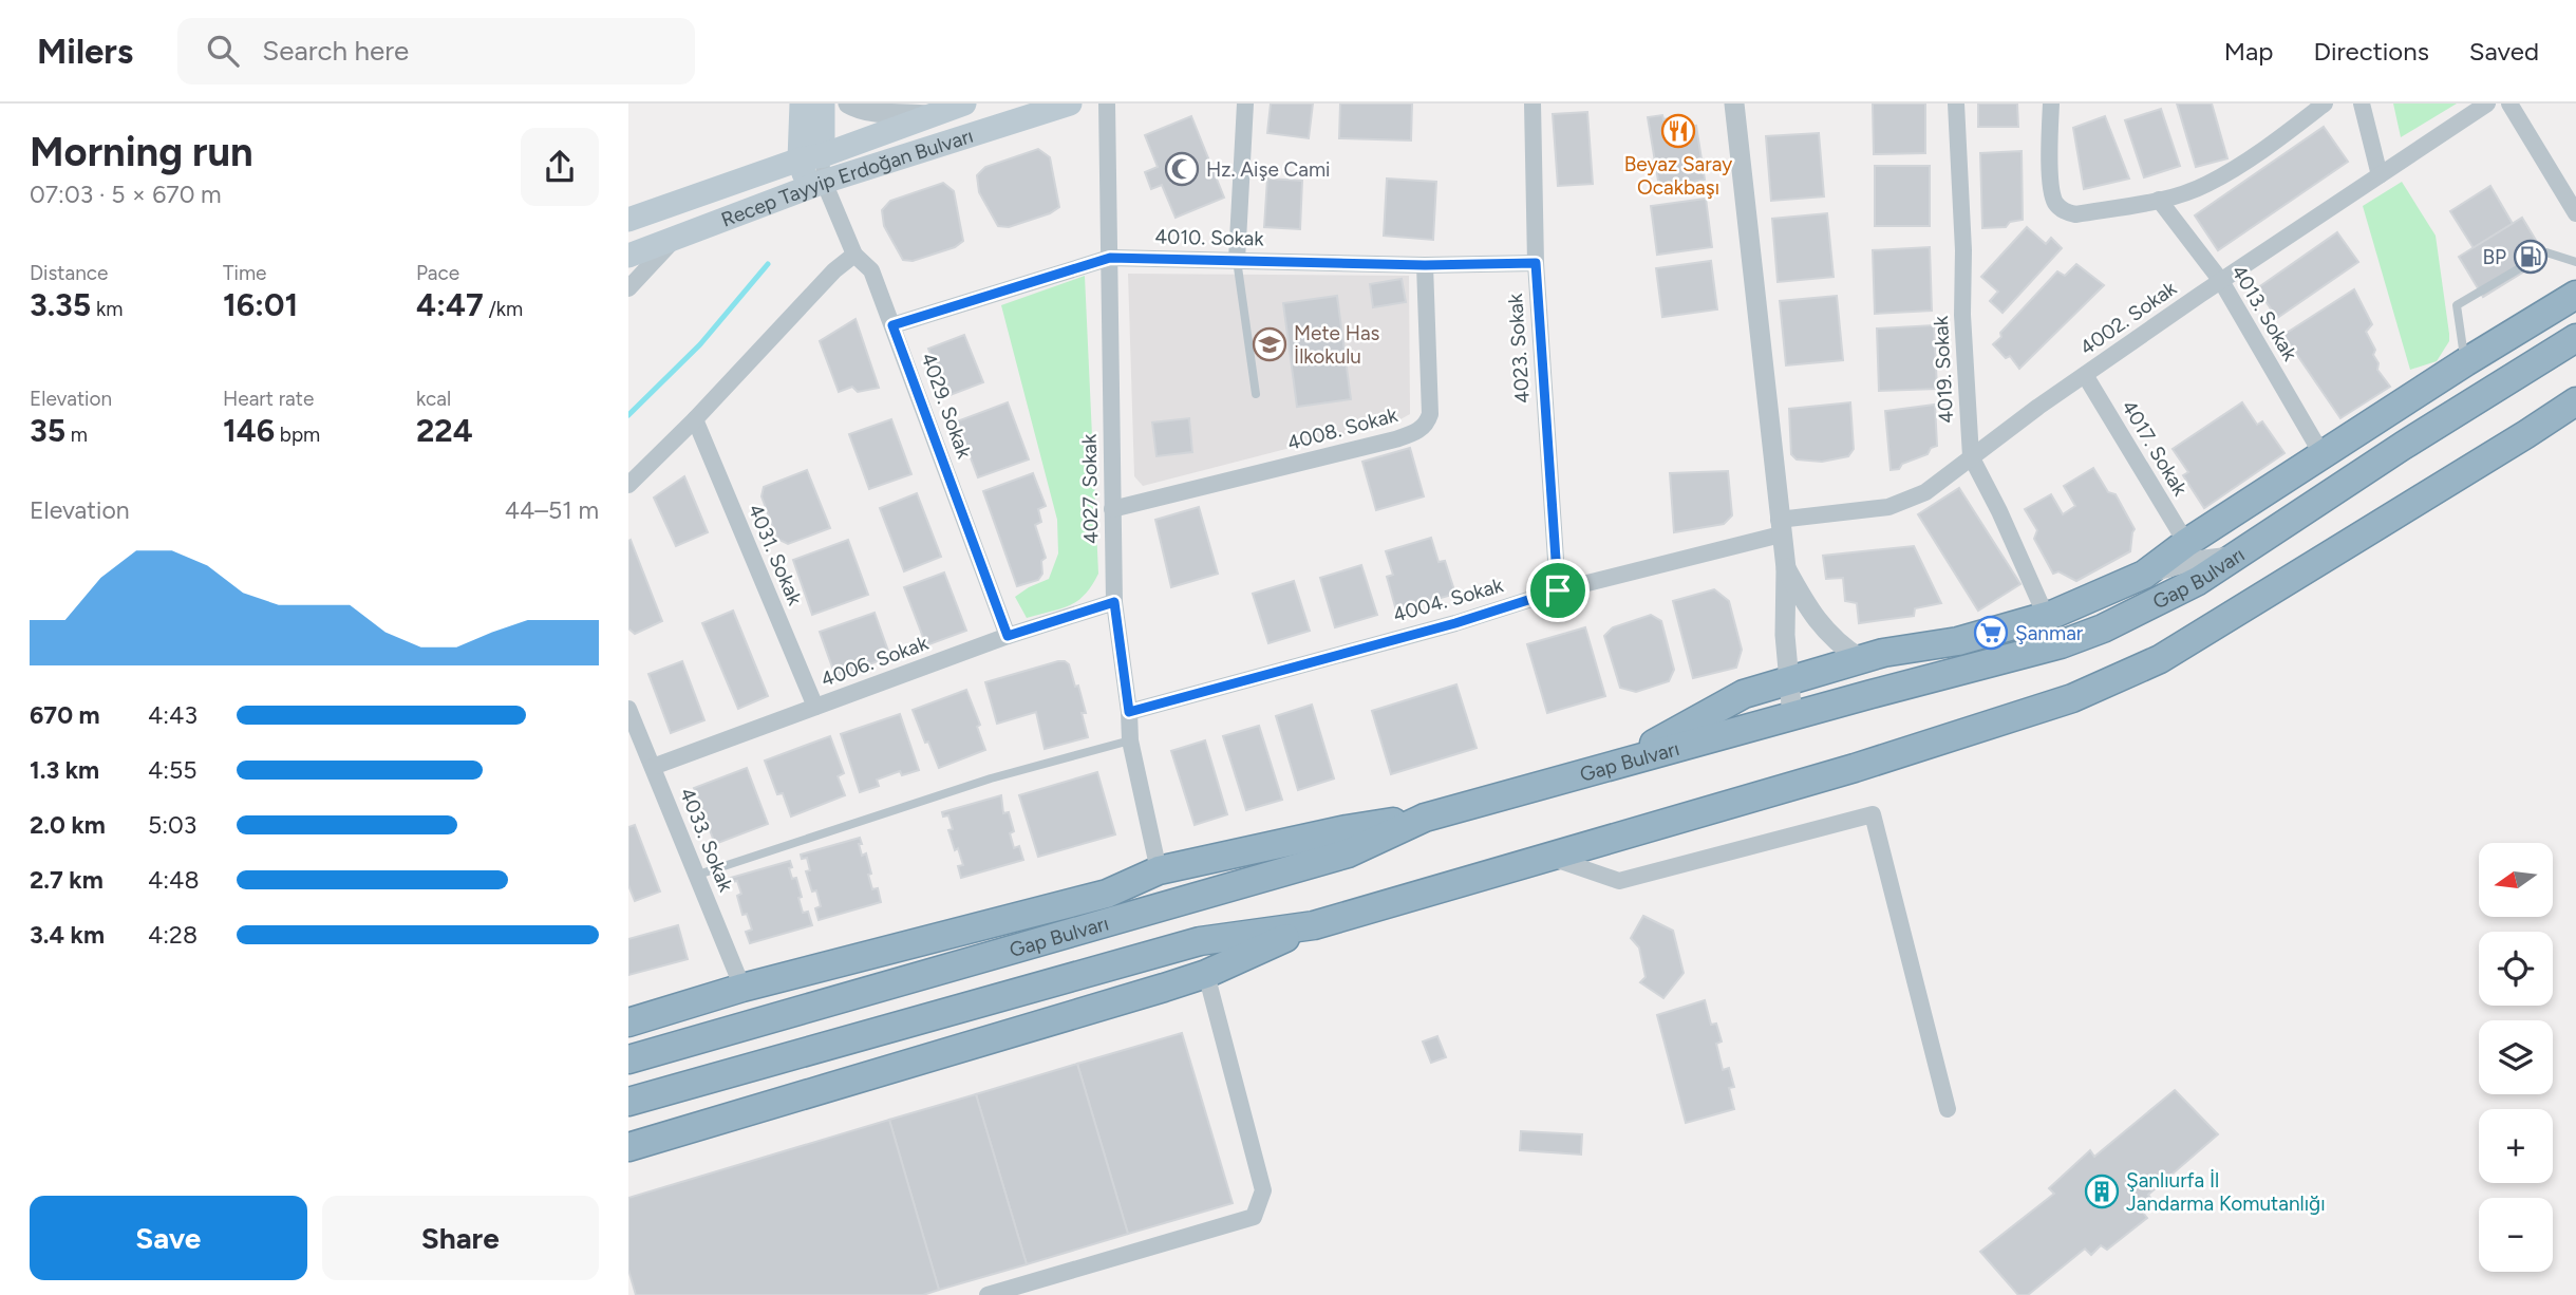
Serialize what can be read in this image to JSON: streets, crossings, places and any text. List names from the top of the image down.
{
  "streets": {
    "highway": ["Gap Bulvarı"],
    "main road": ["Recep Tayyip Erdoğan Bulvarı"],
    "street": [
      "4010. Sokak",
      "4013. Sokak",
      "4002. Sokak",
      "4023. Sokak",
      "4019. Sokak",
      "4029. Sokak",
      "4008. Sokak",
      "4017. Sokak",
      "4027. Sokak",
      "4031. Sokak",
      "4004. Sokak",
      "4006. Sokak",
      "4033. Sokak"
    ]
  },
  "crossings": [
    ["Recep Tayyip Erdoğan Bulvarı", "4029. Sokak"],
    ["4010. Sokak", "4023. Sokak"],
    ["4010. Sokak", "4029. Sokak"],
    ["4010. Sokak", "4008. Sokak"],
    ["4010. Sokak", "4027. Sokak"],
    ["4013. Sokak", "4002. Sokak"],
    ["4002. Sokak", "4019. Sokak"],
    ["4002. Sokak", "4017. Sokak"],
    ["4002. Sokak", "4004. Sokak"],
    ["4023. Sokak", "4004. Sokak"],
    ["4029. Sokak", "4006. Sokak"],
    ["4008. Sokak", "4027. Sokak"],
    ["4027. Sokak", "4004. Sokak"],
    ["4027. Sokak", "4006. Sokak"],
    ["4031. Sokak", "4006. Sokak"],
    ["4006. Sokak", "4033. Sokak"]
  ],
  "places": {
    "restaurant": ["Beyaz Saray Ocakbaşı"],
    "mosque": ["Hz. Aişe Cami"],
    "fuel station": ["BP"],
    "school or university": ["Mete Has İlkokulu"],
    "supermarket": ["Şanmar"],
    "building": ["Şanlıurfa İl Jandarma Komutanlığı"]
  },
  "north": "left",
  "page": {
    "header": "Milers",
    "search": "Search here",
    "nav": ["Map", "Directions", "Saved"],
    "heading": ["Morning run", "07:03 · 5 × 670 m"],
    "stats": [
      ["Distance", "3.35 km"],
      ["Time", "16:01"],
      ["Pace", "4:47 /km"],
      ["Elevation", "35 m"],
      ["Heart rate", "146 bpm"],
      ["kcal", "224"]
    ],
    "chart": ["Elevation", "44–51 m"],
    "list": [
      {
        "name": "670 m",
        "note": "4:43"
      },
      {
        "name": "1.3 km",
        "note": "4:55"
      },
      {
        "name": "2.0 km",
        "note": "5:03"
      },
      {
        "name": "2.7 km",
        "note": "4:48"
      },
      {
        "name": "3.4 km",
        "note": "4:28"
      }
    ],
    "map_buttons": ["+", "−"],
    "buttons": ["Save", "Share"]
  }
}
